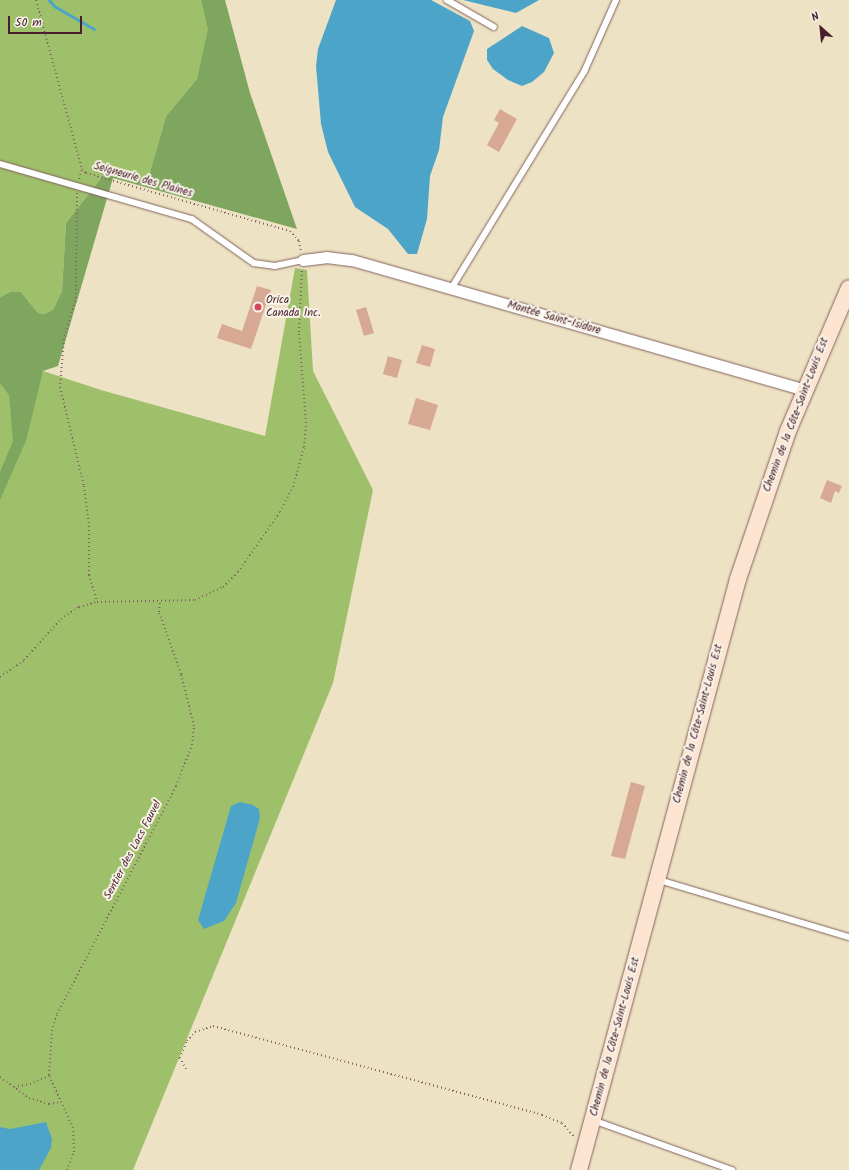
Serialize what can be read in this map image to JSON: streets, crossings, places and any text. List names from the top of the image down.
{
  "streets": {
    "street": ["Montée Saint-Isidore", "Chemin de la Côte-Saint-Louis Est"],
    "path": ["Seigneurie des Plaines", "Sentier des Lacs Fauvel"]
  },
  "crossings": [
    ["Seigneurie des Plaines", "Montée Saint-Isidore"],
    ["Montée Saint-Isidore", "Chemin de la Côte-Saint-Louis Est"]
  ],
  "places": ["Orica Canada Inc."],
  "scale_bar": "50 m",
  "north": "top left"
}
